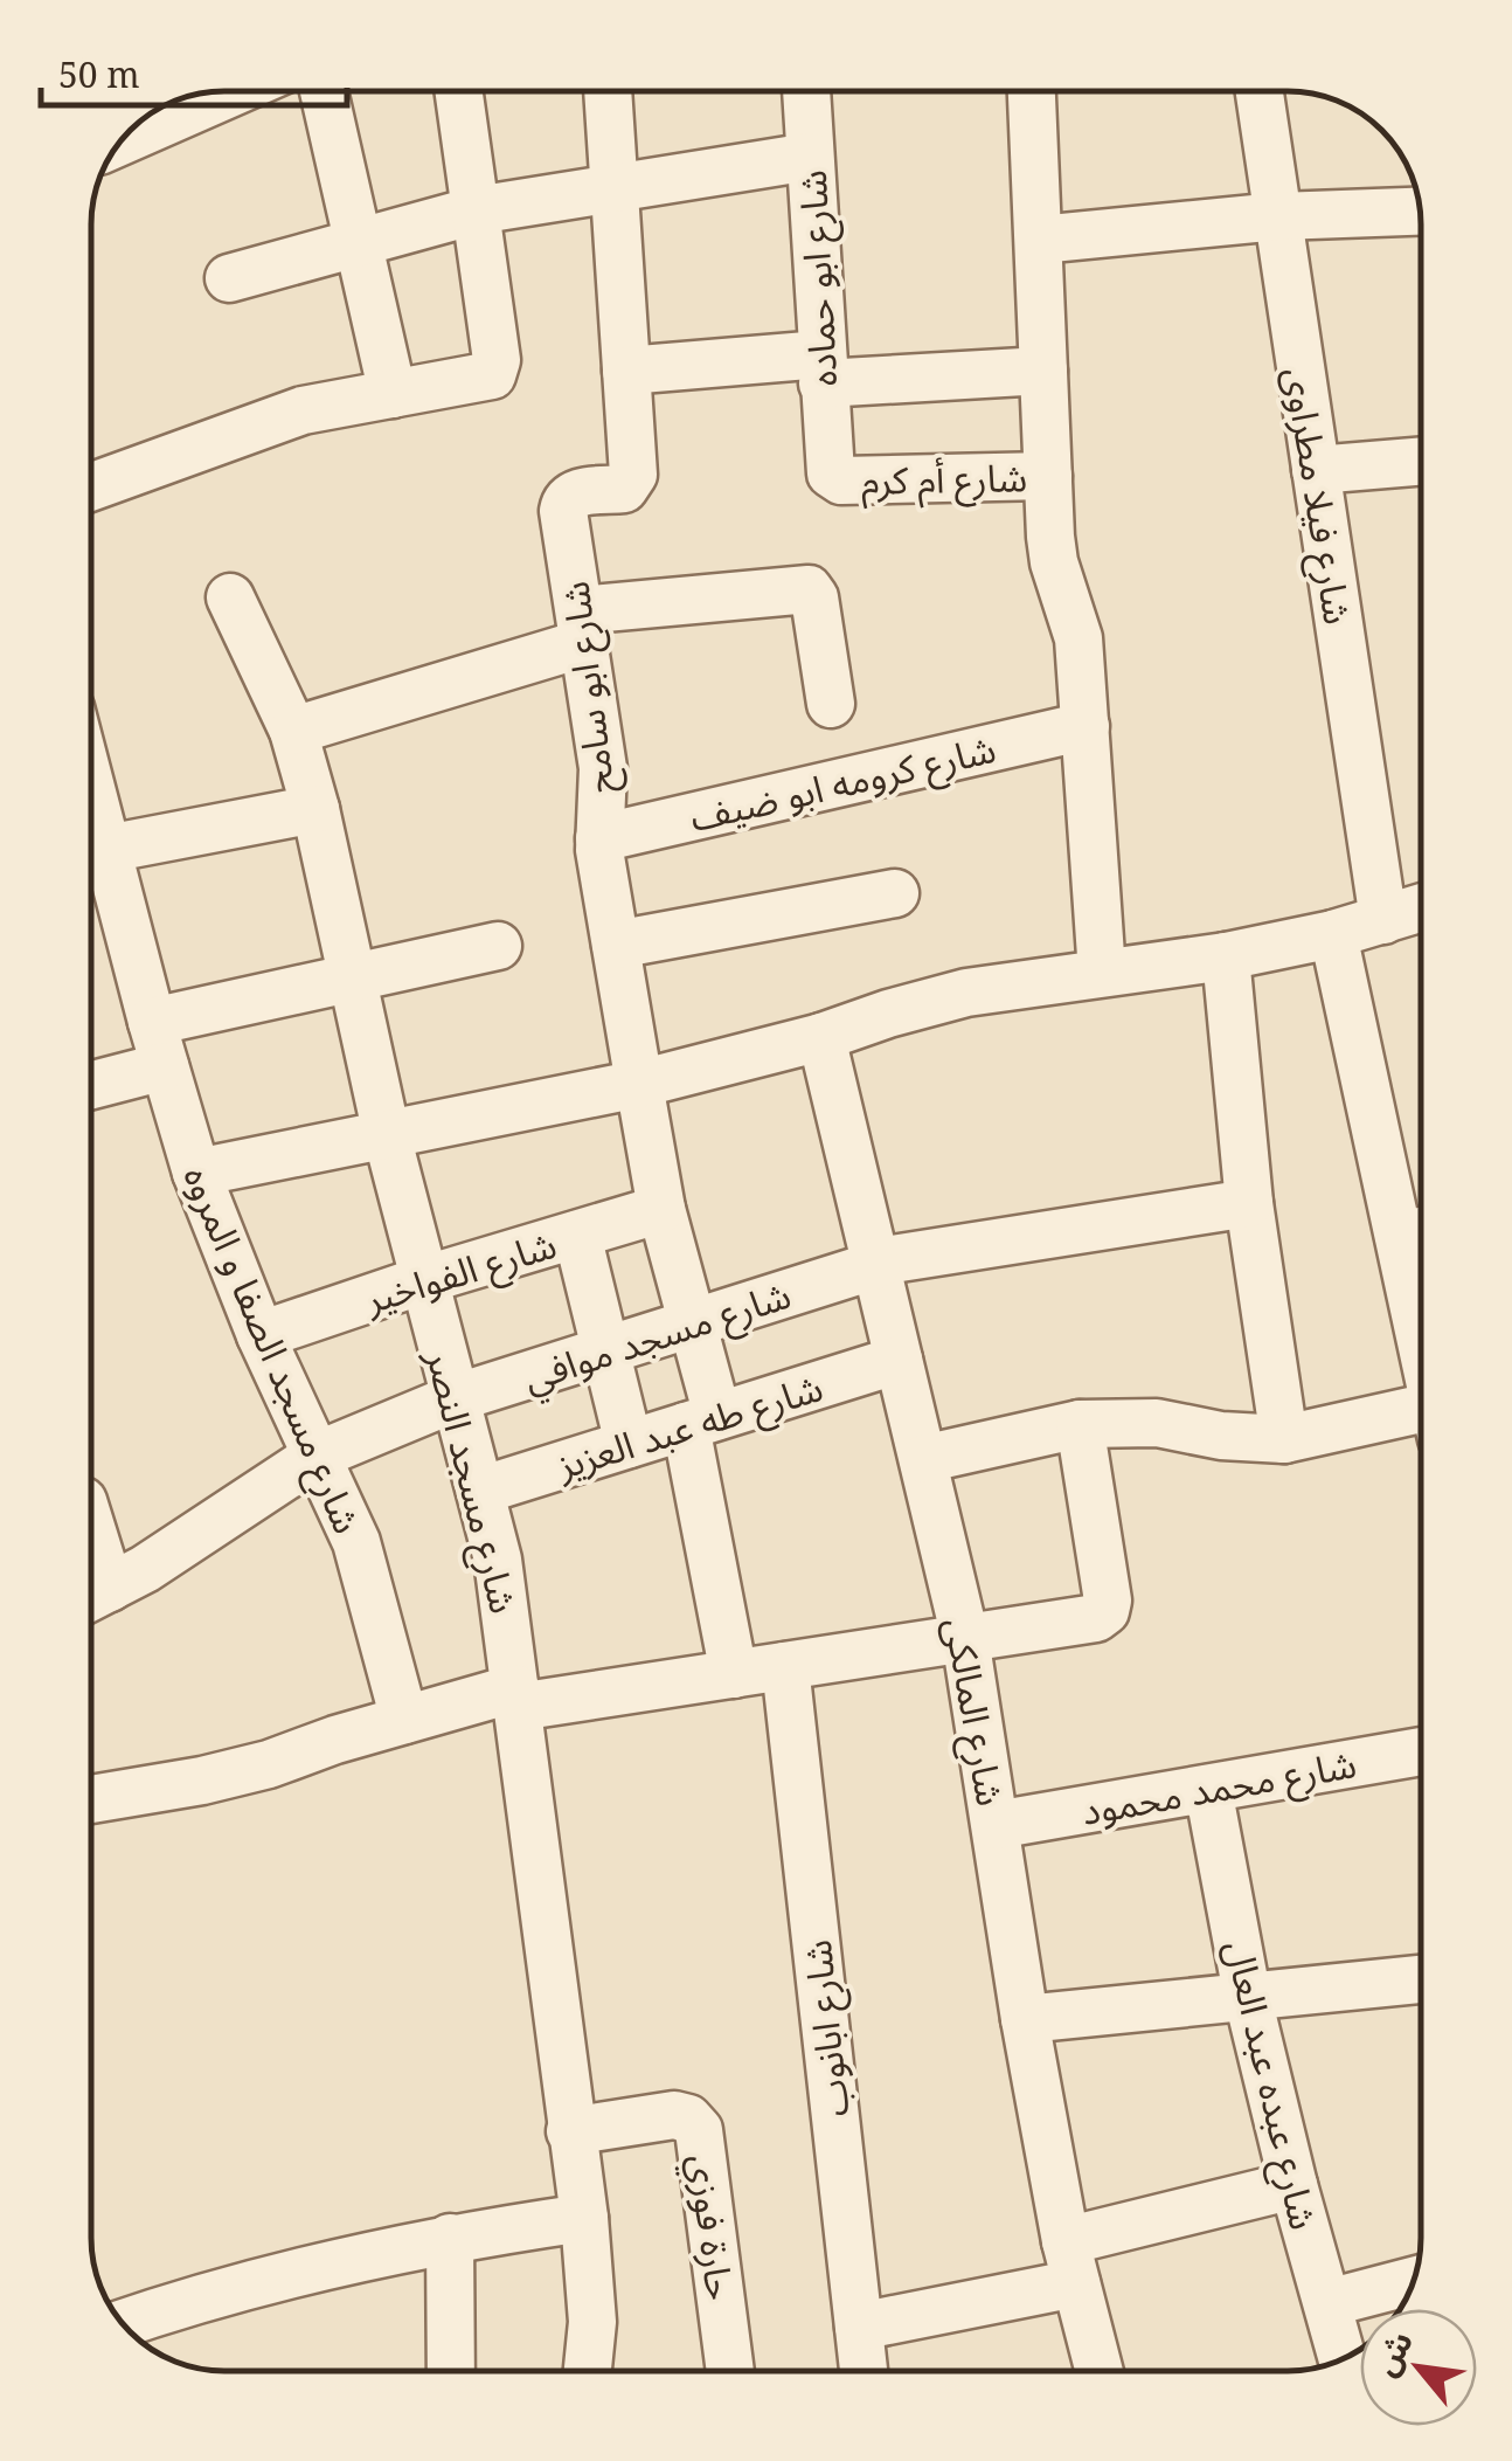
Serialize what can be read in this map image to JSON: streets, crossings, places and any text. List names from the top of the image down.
{
  "streets": {
    "street": [
      "شارع ابو حماده",
      "شارع أم كرم",
      "شارع فيلا مطراوى",
      "شارع ابو سامح",
      "شارع كرومه ابو ضيف",
      "شارع الفواخير",
      "شارع مسجد موافي",
      "شارع مسجد الصفا و المروه",
      "شارع طه عبد العزيز",
      "شارع مسجد النصر",
      "شارع المالكى",
      "شارع محمد محمود",
      "شارع ابانوب",
      "شارع عبده عبد العال",
      "حارة فوزي"
    ]
  },
  "crossings": [
    ["شارع ابو حماده", "شارع أم كرم"],
    ["شارع ابو سامح", "شارع كرومه ابو ضيف"],
    ["شارع ابو سامح", "شارع الفواخير"],
    ["شارع ابو سامح", "شارع مسجد موافي"],
    ["شارع ابو سامح", "شارع طه عبد العزيز"],
    ["شارع الفواخير", "شارع مسجد الصفا و المروه"],
    ["شارع الفواخير", "شارع مسجد النصر"],
    ["شارع مسجد موافي", "شارع مسجد الصفا و المروه"],
    ["شارع مسجد موافي", "شارع مسجد النصر"],
    ["شارع مسجد موافي", "شارع المالكى"],
    ["شارع طه عبد العزيز", "شارع مسجد النصر"],
    ["شارع طه عبد العزيز", "شارع المالكى"],
    ["شارع مسجد النصر", "حارة فوزي"],
    ["شارع المالكى", "شارع محمد محمود"],
    ["شارع محمد محمود", "شارع عبده عبد العال"]
  ],
  "scale_bar": "50 m",
  "north": "top left"
}
